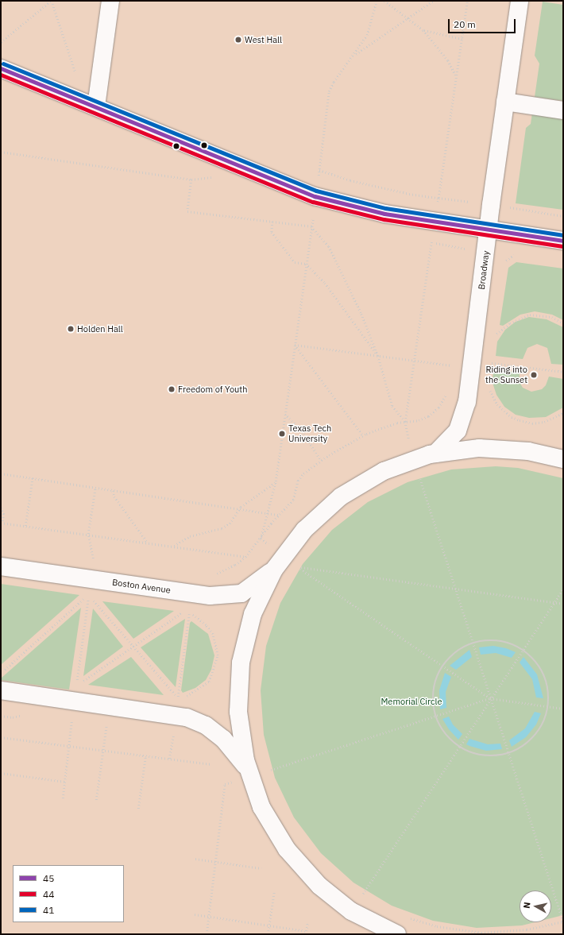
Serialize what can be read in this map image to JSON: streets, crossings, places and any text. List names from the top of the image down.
{
  "streets": {
    "street": ["Broadway", "Boston Avenue"]
  },
  "parks": ["Memorial Circle"],
  "places": [
    "West Hall",
    "Holden Hall",
    "Riding into the Sunset",
    "Freedom of Youth",
    "Texas Tech University"
  ],
  "lines": ["transit line 41", "transit line 45", "transit line 44"],
  "legend": ["45", "44", "41"],
  "scale_bar": "20 m",
  "north": "left"
}
